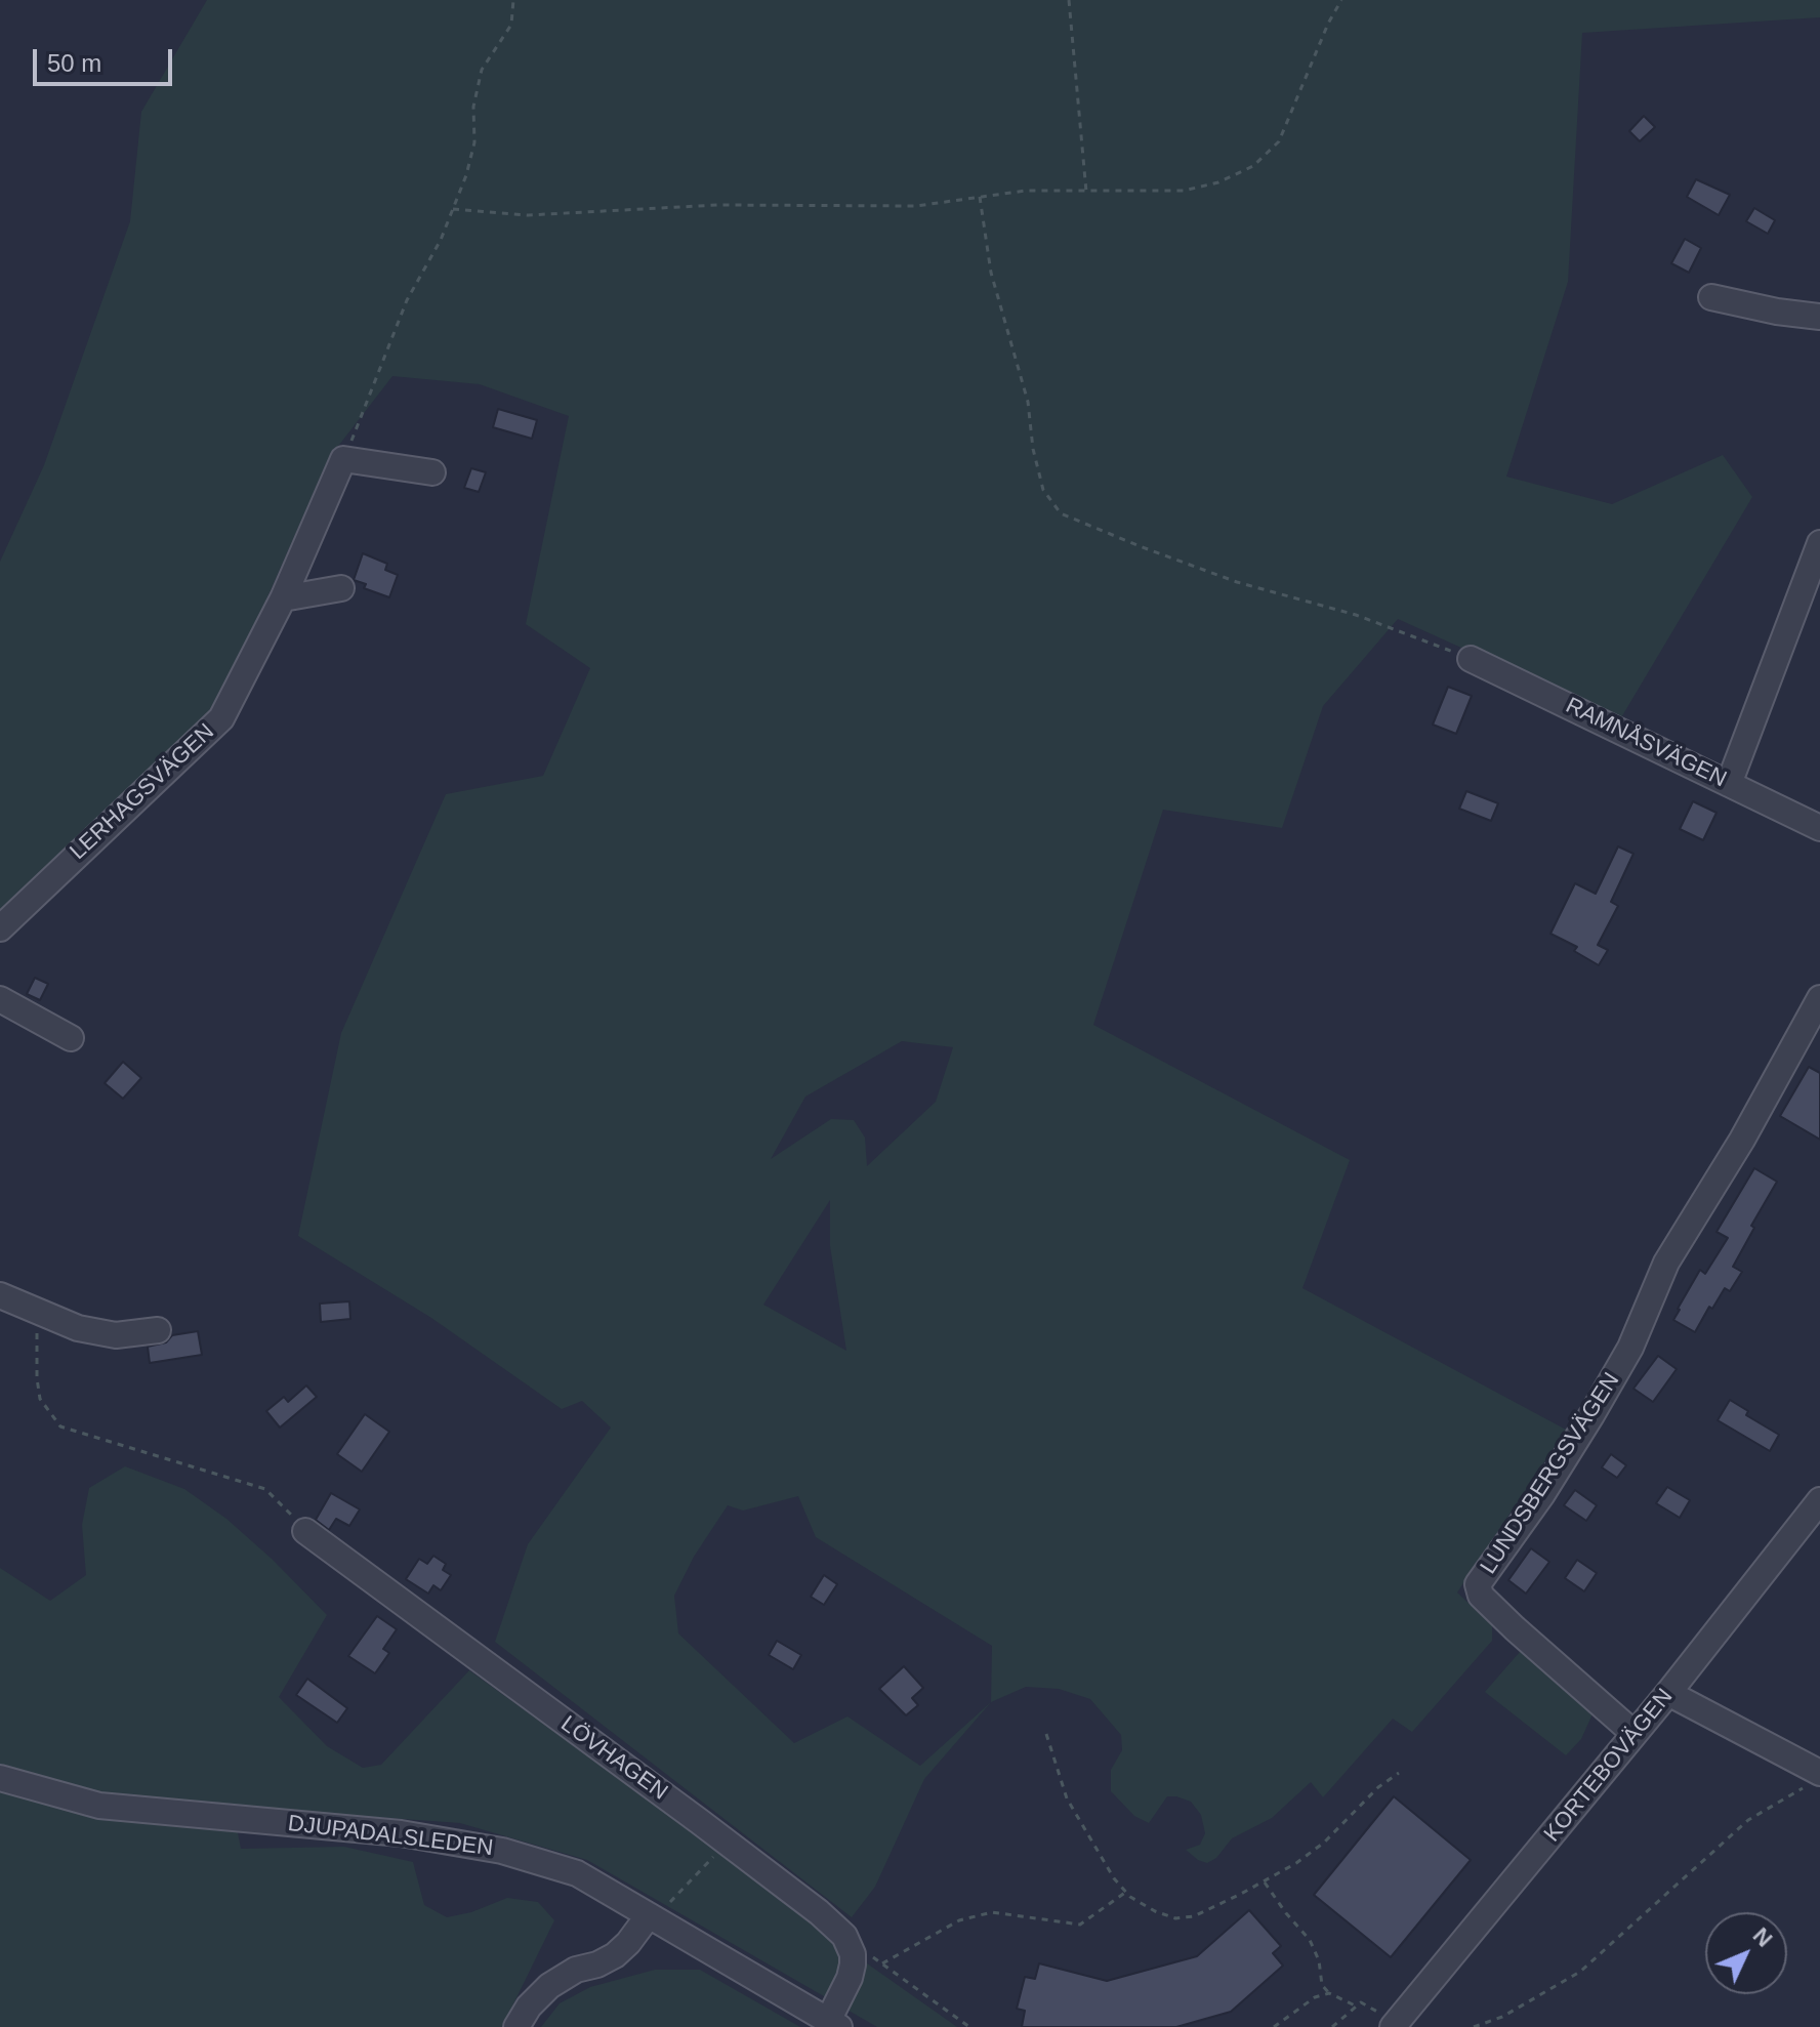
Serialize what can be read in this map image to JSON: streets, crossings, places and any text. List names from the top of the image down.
{
  "streets": {
    "street": [
      "RAMNÅSVÄGEN",
      "LERHAGSVÄGEN",
      "LUNDSBERGSVÄGEN",
      "LÖVHAGEN",
      "KORTEBOVÄGEN",
      "DJUPADALSLEDEN"
    ]
  },
  "crossings": [
    ["LUNDSBERGSVÄGEN", "KORTEBOVÄGEN"]
  ],
  "scale_bar": "50 m",
  "north": "top right"
}
